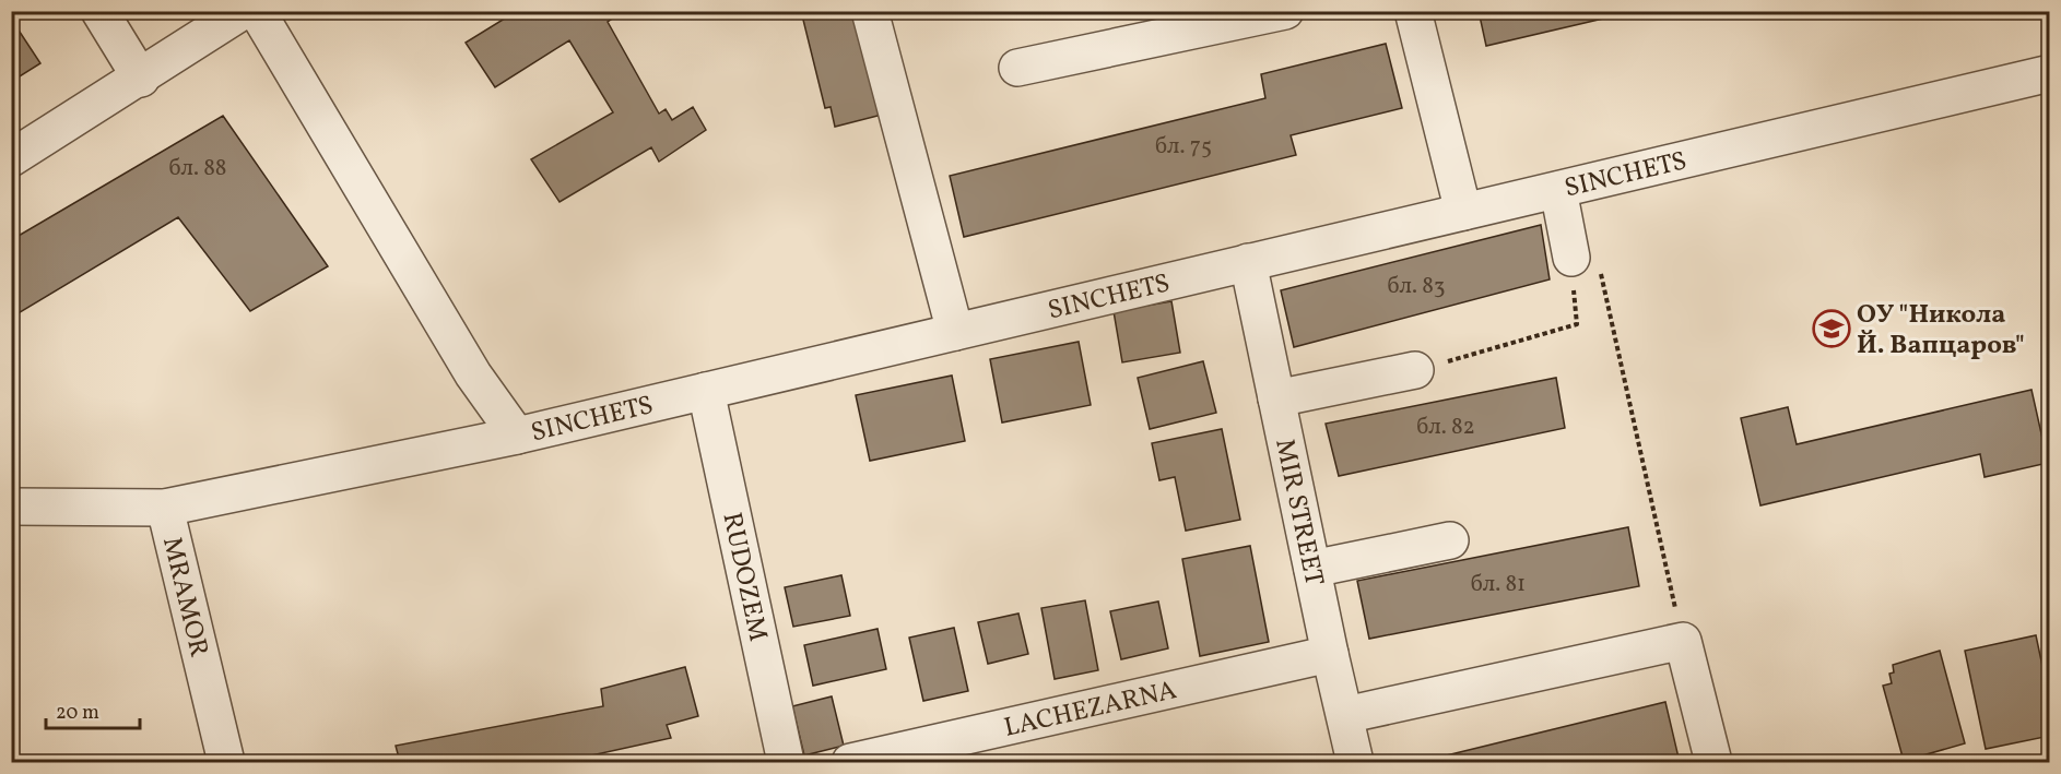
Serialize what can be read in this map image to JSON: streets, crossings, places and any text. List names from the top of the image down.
{
  "streets": {
    "street": [
      "SINCHETS",
      "MIR STREET",
      "RUDOZEM",
      "MRAMOR",
      "LACHEZARNA"
    ]
  },
  "crossings": [
    ["SINCHETS", "MIR STREET"],
    ["SINCHETS", "RUDOZEM"],
    ["SINCHETS", "MRAMOR"],
    ["MIR STREET", "LACHEZARNA"]
  ],
  "places": {
    "school or university": ["ОУ \"Никола Й. Вапцаров\""]
  },
  "house_numbers": [
    "бл. 75",
    "бл. 88",
    "бл. 83",
    "бл. 82",
    "бл. 81"
  ],
  "scale_bar": "20 m"
}
